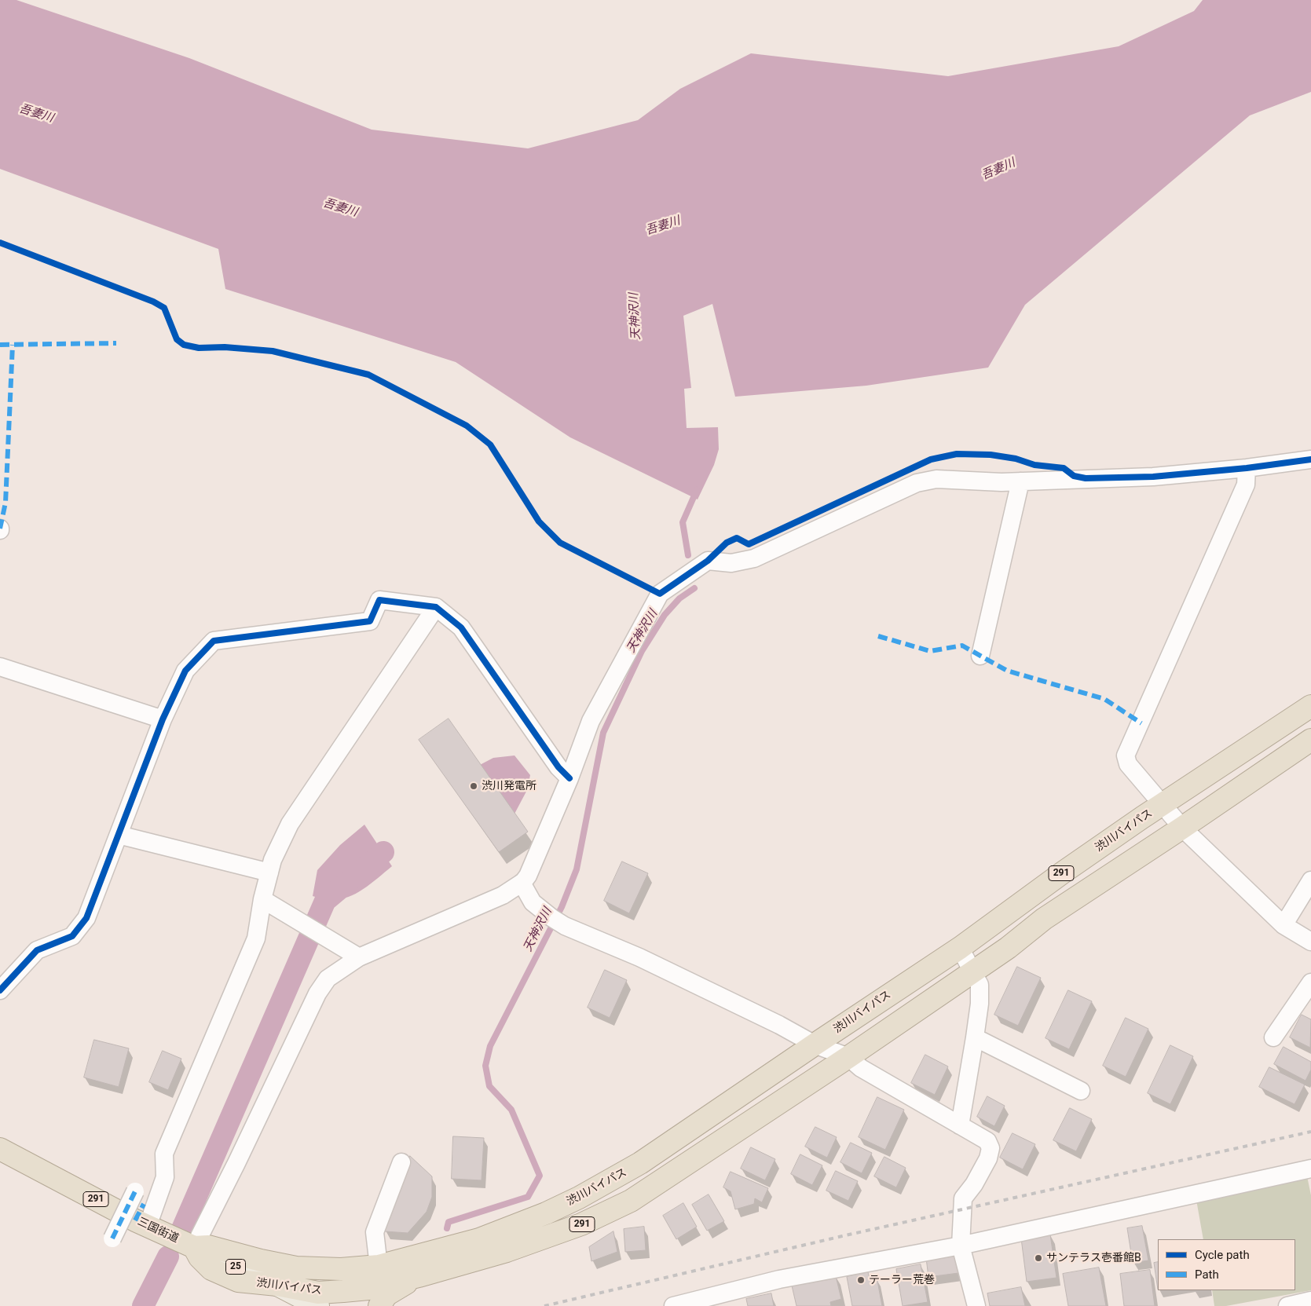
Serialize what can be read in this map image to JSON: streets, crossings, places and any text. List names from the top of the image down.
{
  "streets": {
    "highway": ["渋川バイパス", "291", "三国街道"],
    "main road": ["25"]
  },
  "crossings": [
    ["渋川バイパス", "三国街道"],
    ["渋川バイパス", "25"]
  ],
  "water": ["吾妻川", "天神沢川"],
  "places": ["渋川発電所", "サンテラス壱番館B", "テーラー荒巻"],
  "legend": ["Cycle path", "Path"]
}
